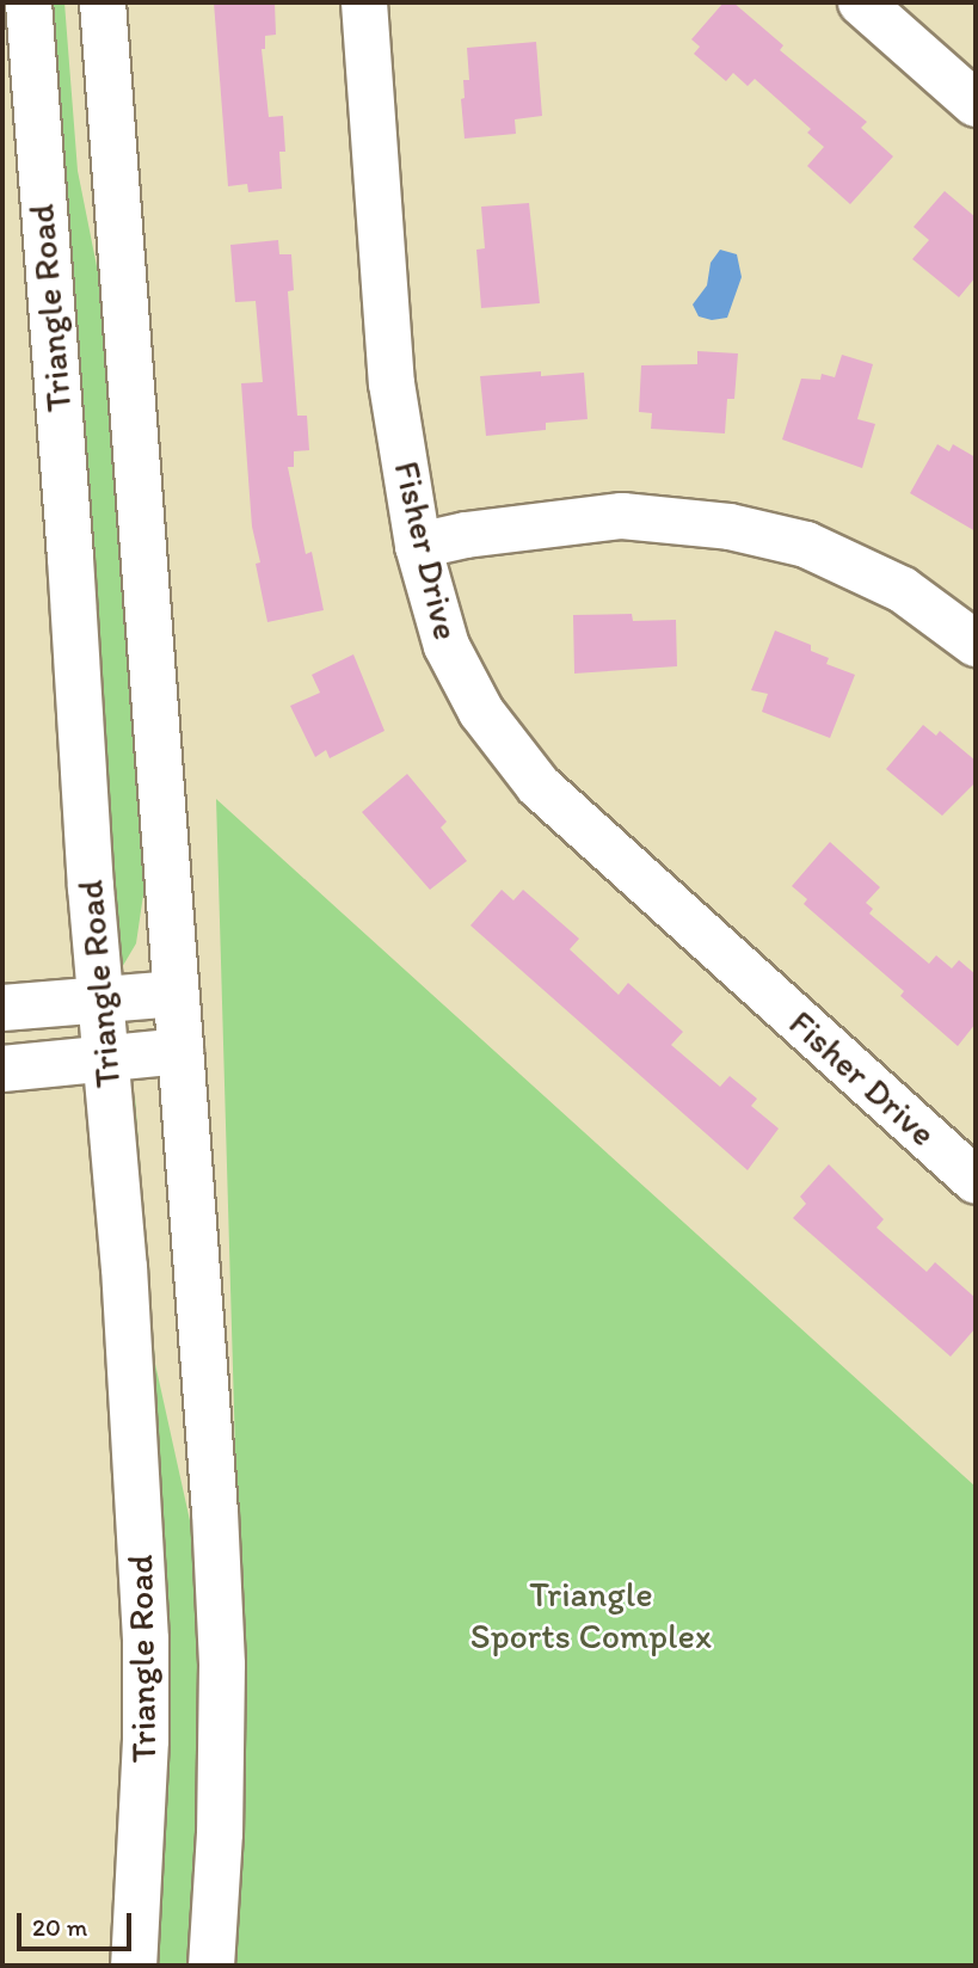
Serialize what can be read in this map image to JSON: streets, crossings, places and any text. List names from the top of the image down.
{
  "streets": {
    "street": ["Triangle Road", "Fisher Drive"]
  },
  "parks": ["Triangle Sports Complex"],
  "scale_bar": "20 m"
}
